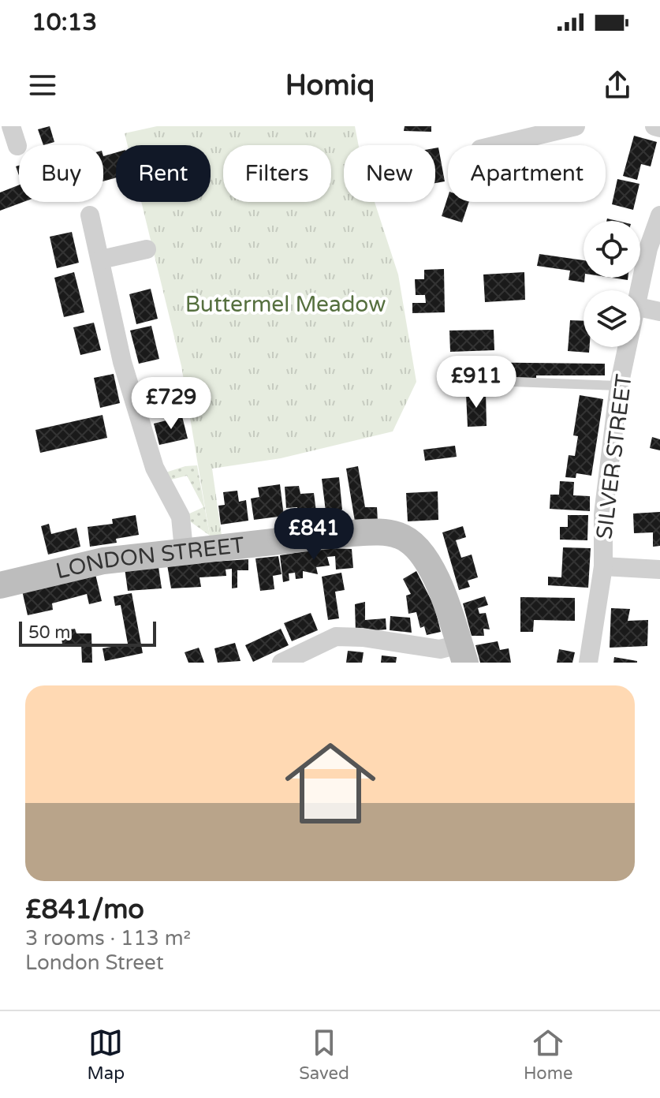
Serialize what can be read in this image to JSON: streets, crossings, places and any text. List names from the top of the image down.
{
  "streets": {
    "street": ["SILVER STREET", "LONDON STREET"]
  },
  "parks": ["Buttermel Meadow"],
  "scale_bar": "50 m",
  "page": {
    "status": "10:13",
    "header": "Homiq",
    "chip": [
      "Buy",
      "Rent",
      "Filters",
      "New",
      "Apartment"
    ],
    "price": ["£911", "£729", "£841"],
    "scale": "50 m",
    "list": [
      {
        "name": "£841/mo",
        "note": "3 rooms · 113 m² · London Street"
      }
    ],
    "tabs": ["Map", "Saved", "Home"]
  }
}
